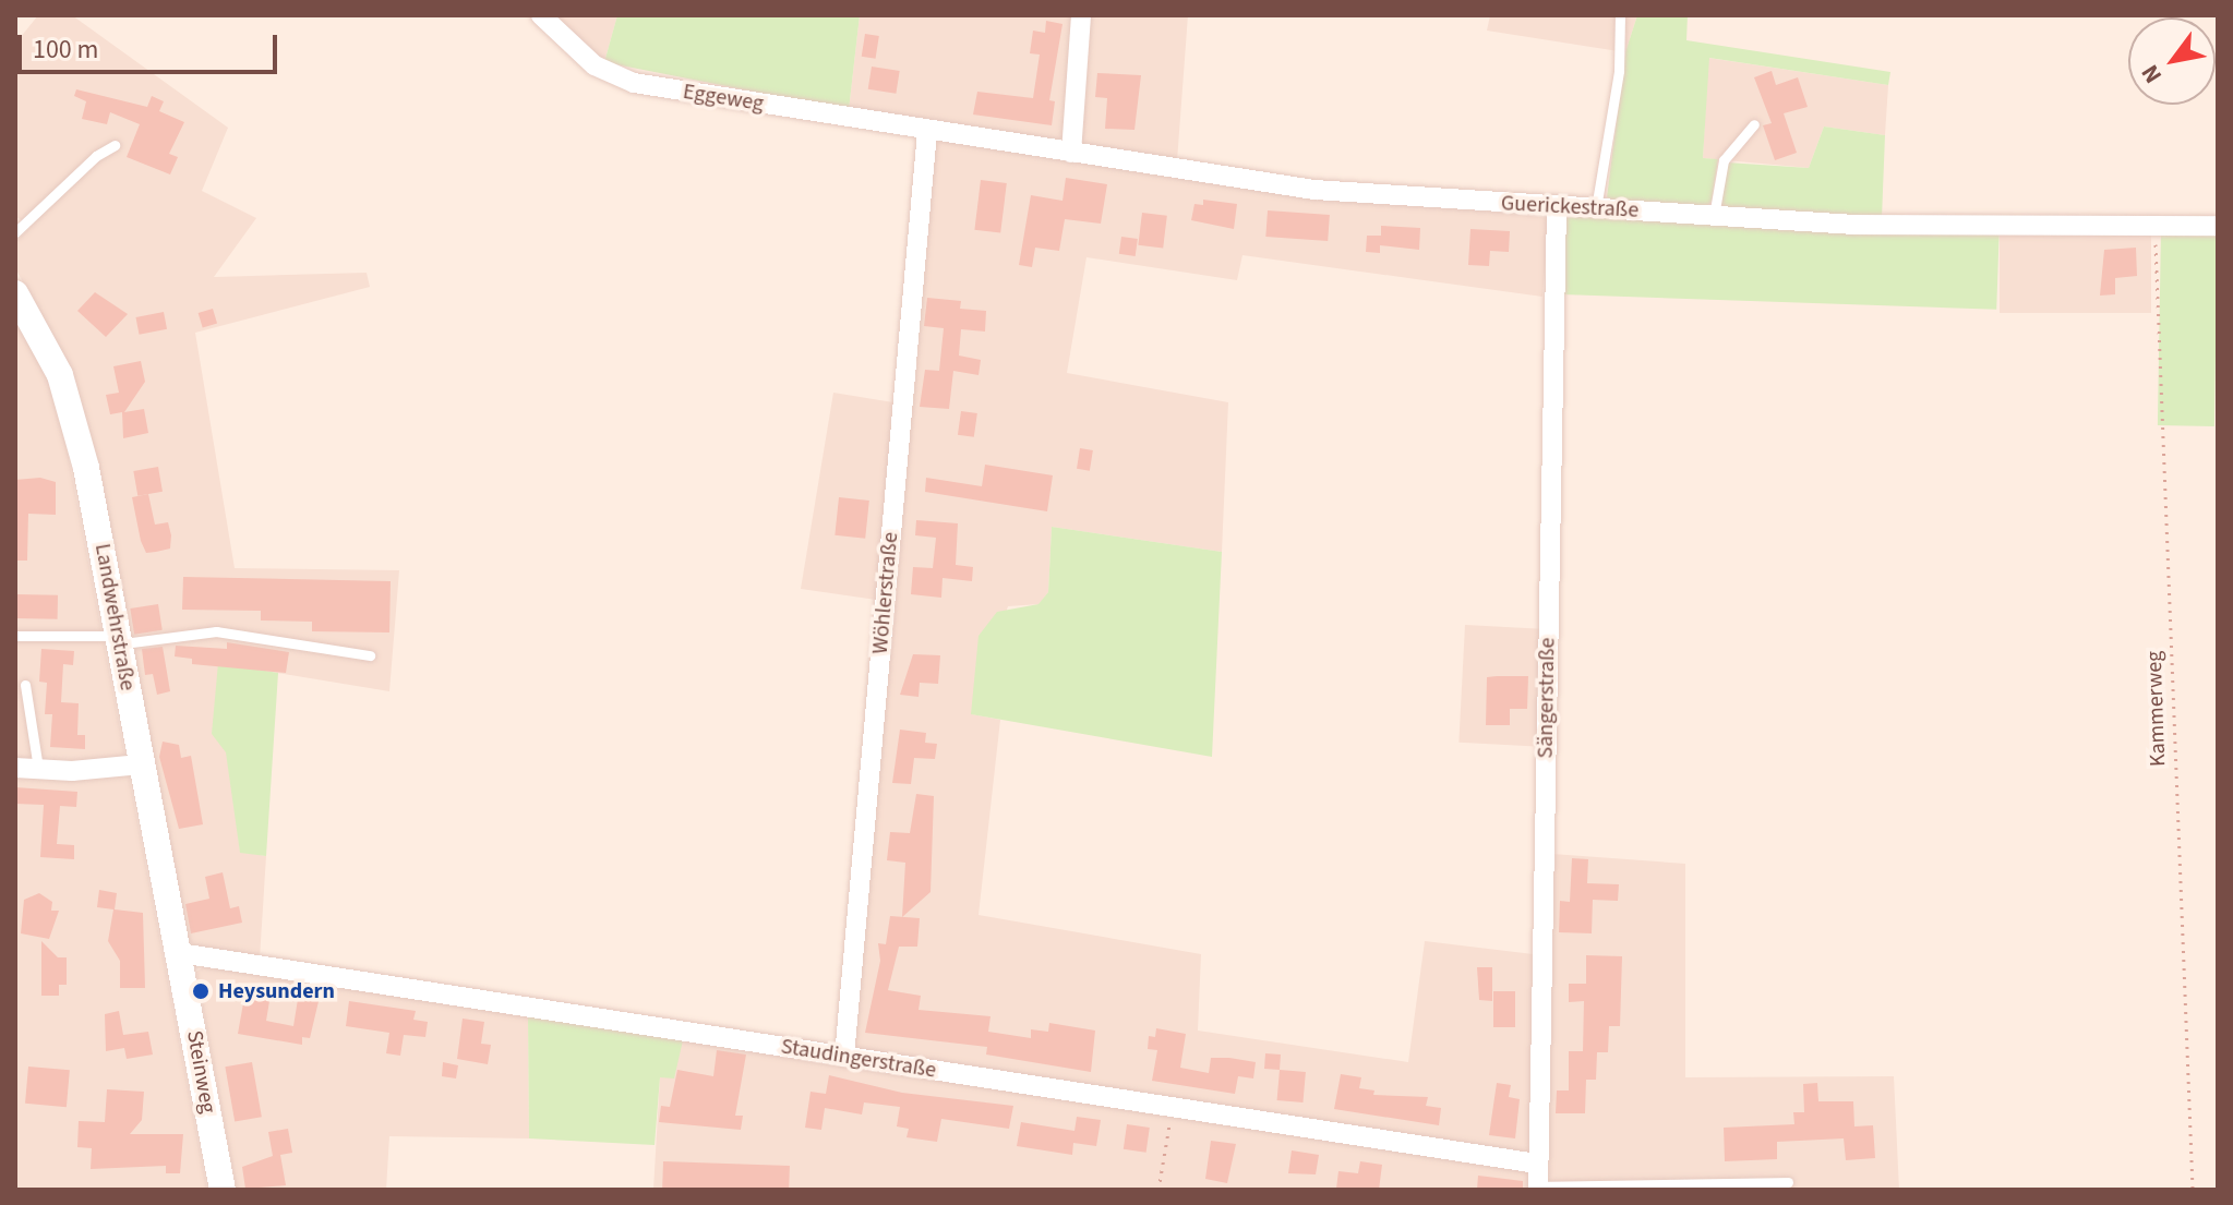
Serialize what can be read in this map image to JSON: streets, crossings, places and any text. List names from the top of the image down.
{
  "streets": {
    "street": [
      "Eggeweg",
      "Guerickestraße",
      "Wöhlerstraße",
      "Landwehrstraße",
      "Sängerstraße",
      "Staudingerstraße",
      "Steinweg"
    ],
    "path": ["Kammerweg"]
  },
  "crossings": [
    ["Eggeweg", "Guerickestraße"],
    ["Eggeweg", "Wöhlerstraße"],
    ["Guerickestraße", "Wöhlerstraße"],
    ["Guerickestraße", "Sängerstraße"],
    ["Guerickestraße", "Kammerweg"],
    ["Wöhlerstraße", "Staudingerstraße"],
    ["Landwehrstraße", "Staudingerstraße"],
    ["Landwehrstraße", "Steinweg"],
    ["Sängerstraße", "Staudingerstraße"],
    ["Staudingerstraße", "Steinweg"]
  ],
  "places": ["Heysundern"],
  "scale_bar": "100 m",
  "north": "bottom left"
}
